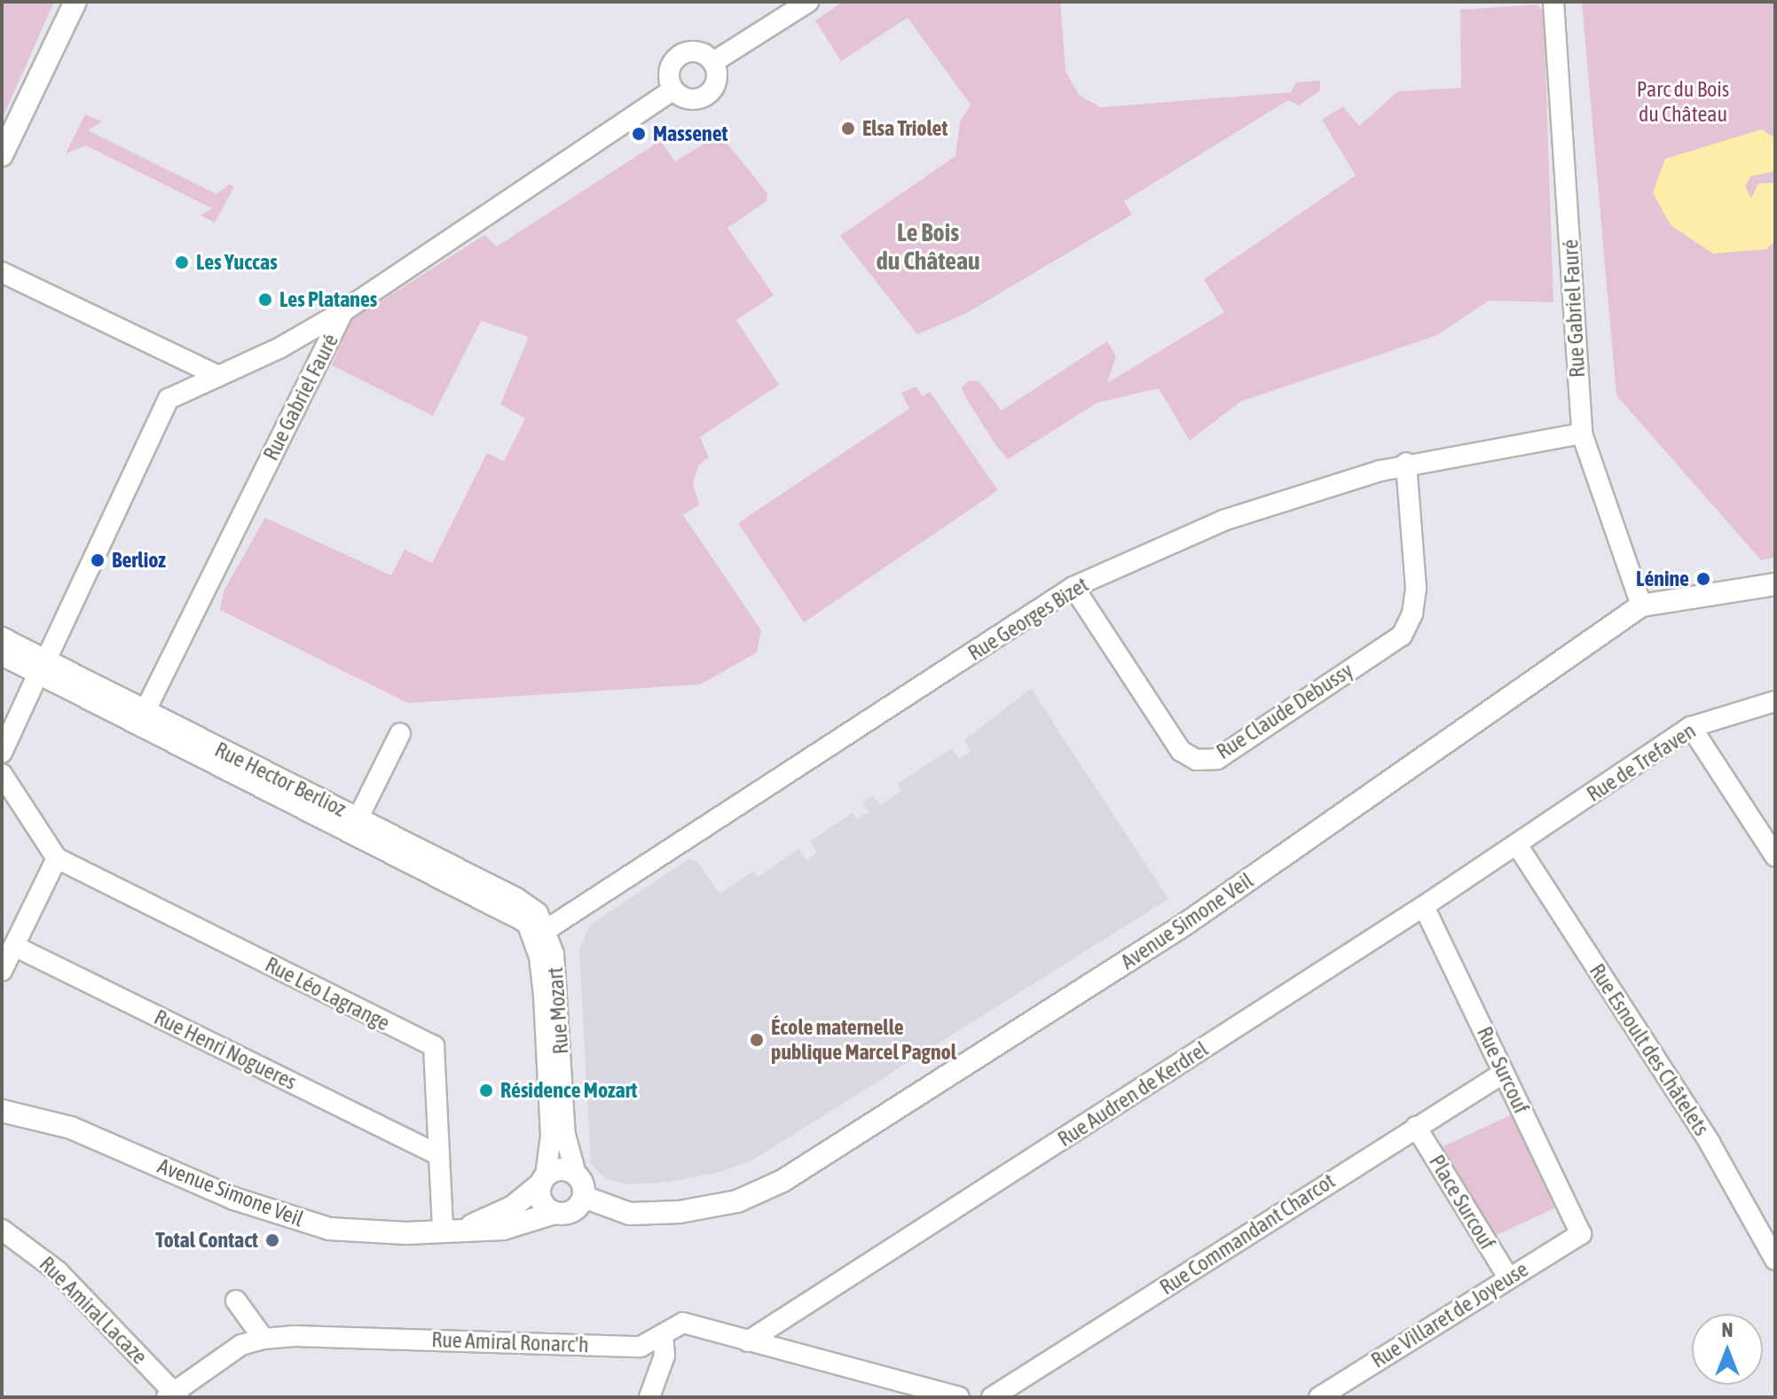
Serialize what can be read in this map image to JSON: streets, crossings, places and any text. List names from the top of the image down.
{
  "streets": {
    "main road": ["Avenue Simone Veil"],
    "street": [
      "Rue Gabriel Fauré",
      "Rue Georges Bizet",
      "Rue Claude Debussy",
      "Rue de Trefaven",
      "Rue Hector Berlioz",
      "Rue Léo Lagrange",
      "Rue Mozart",
      "Rue Henri Nogueres",
      "Rue Esnoult des Châtelets",
      "Rue Surcouf",
      "Rue Audren de Kerdrel",
      "Place Surcouf",
      "Rue Commandant Charcot",
      "Rue Amiral Lacaze",
      "Rue Villaret de Joyeuse",
      "Rue Amiral Ronarc'h"
    ]
  },
  "crossings": [
    ["Rue Gabriel Fauré", "Rue Georges Bizet"],
    ["Rue Gabriel Fauré", "Rue Hector Berlioz"],
    ["Rue Gabriel Fauré", "Avenue Simone Veil"],
    ["Rue Georges Bizet", "Rue Claude Debussy"],
    ["Rue Georges Bizet", "Rue Hector Berlioz"],
    ["Rue Georges Bizet", "Rue Mozart"],
    ["Rue de Trefaven", "Rue Esnoult des Châtelets"],
    ["Rue de Trefaven", "Rue Audren de Kerdrel"],
    ["Rue Hector Berlioz", "Rue Mozart"],
    ["Avenue Simone Veil", "Rue Léo Lagrange"],
    ["Avenue Simone Veil", "Rue Mozart"],
    ["Rue Léo Lagrange", "Rue Henri Nogueres"],
    ["Rue Esnoult des Châtelets", "Rue Audren de Kerdrel"],
    ["Rue Surcouf", "Rue Audren de Kerdrel"],
    ["Rue Surcouf", "Rue Commandant Charcot"],
    ["Rue Surcouf", "Rue Villaret de Joyeuse"],
    ["Rue Audren de Kerdrel", "Rue Amiral Ronarc'h"],
    ["Place Surcouf", "Rue Commandant Charcot"],
    ["Place Surcouf", "Rue Villaret de Joyeuse"],
    ["Rue Amiral Lacaze", "Rue Amiral Ronarc'h"]
  ],
  "districts": ["Le Bois du Château"],
  "parks": ["Parc du Bois du Château"],
  "places": [
    "Elsa Triolet",
    "Massenet",
    "Les Yuccas",
    "Les Platanes",
    "Berlioz",
    "Lénine",
    "École maternelle publique Marcel Pagnol",
    "Résidence Mozart",
    "Total Contact"
  ],
  "north": "top"
}
